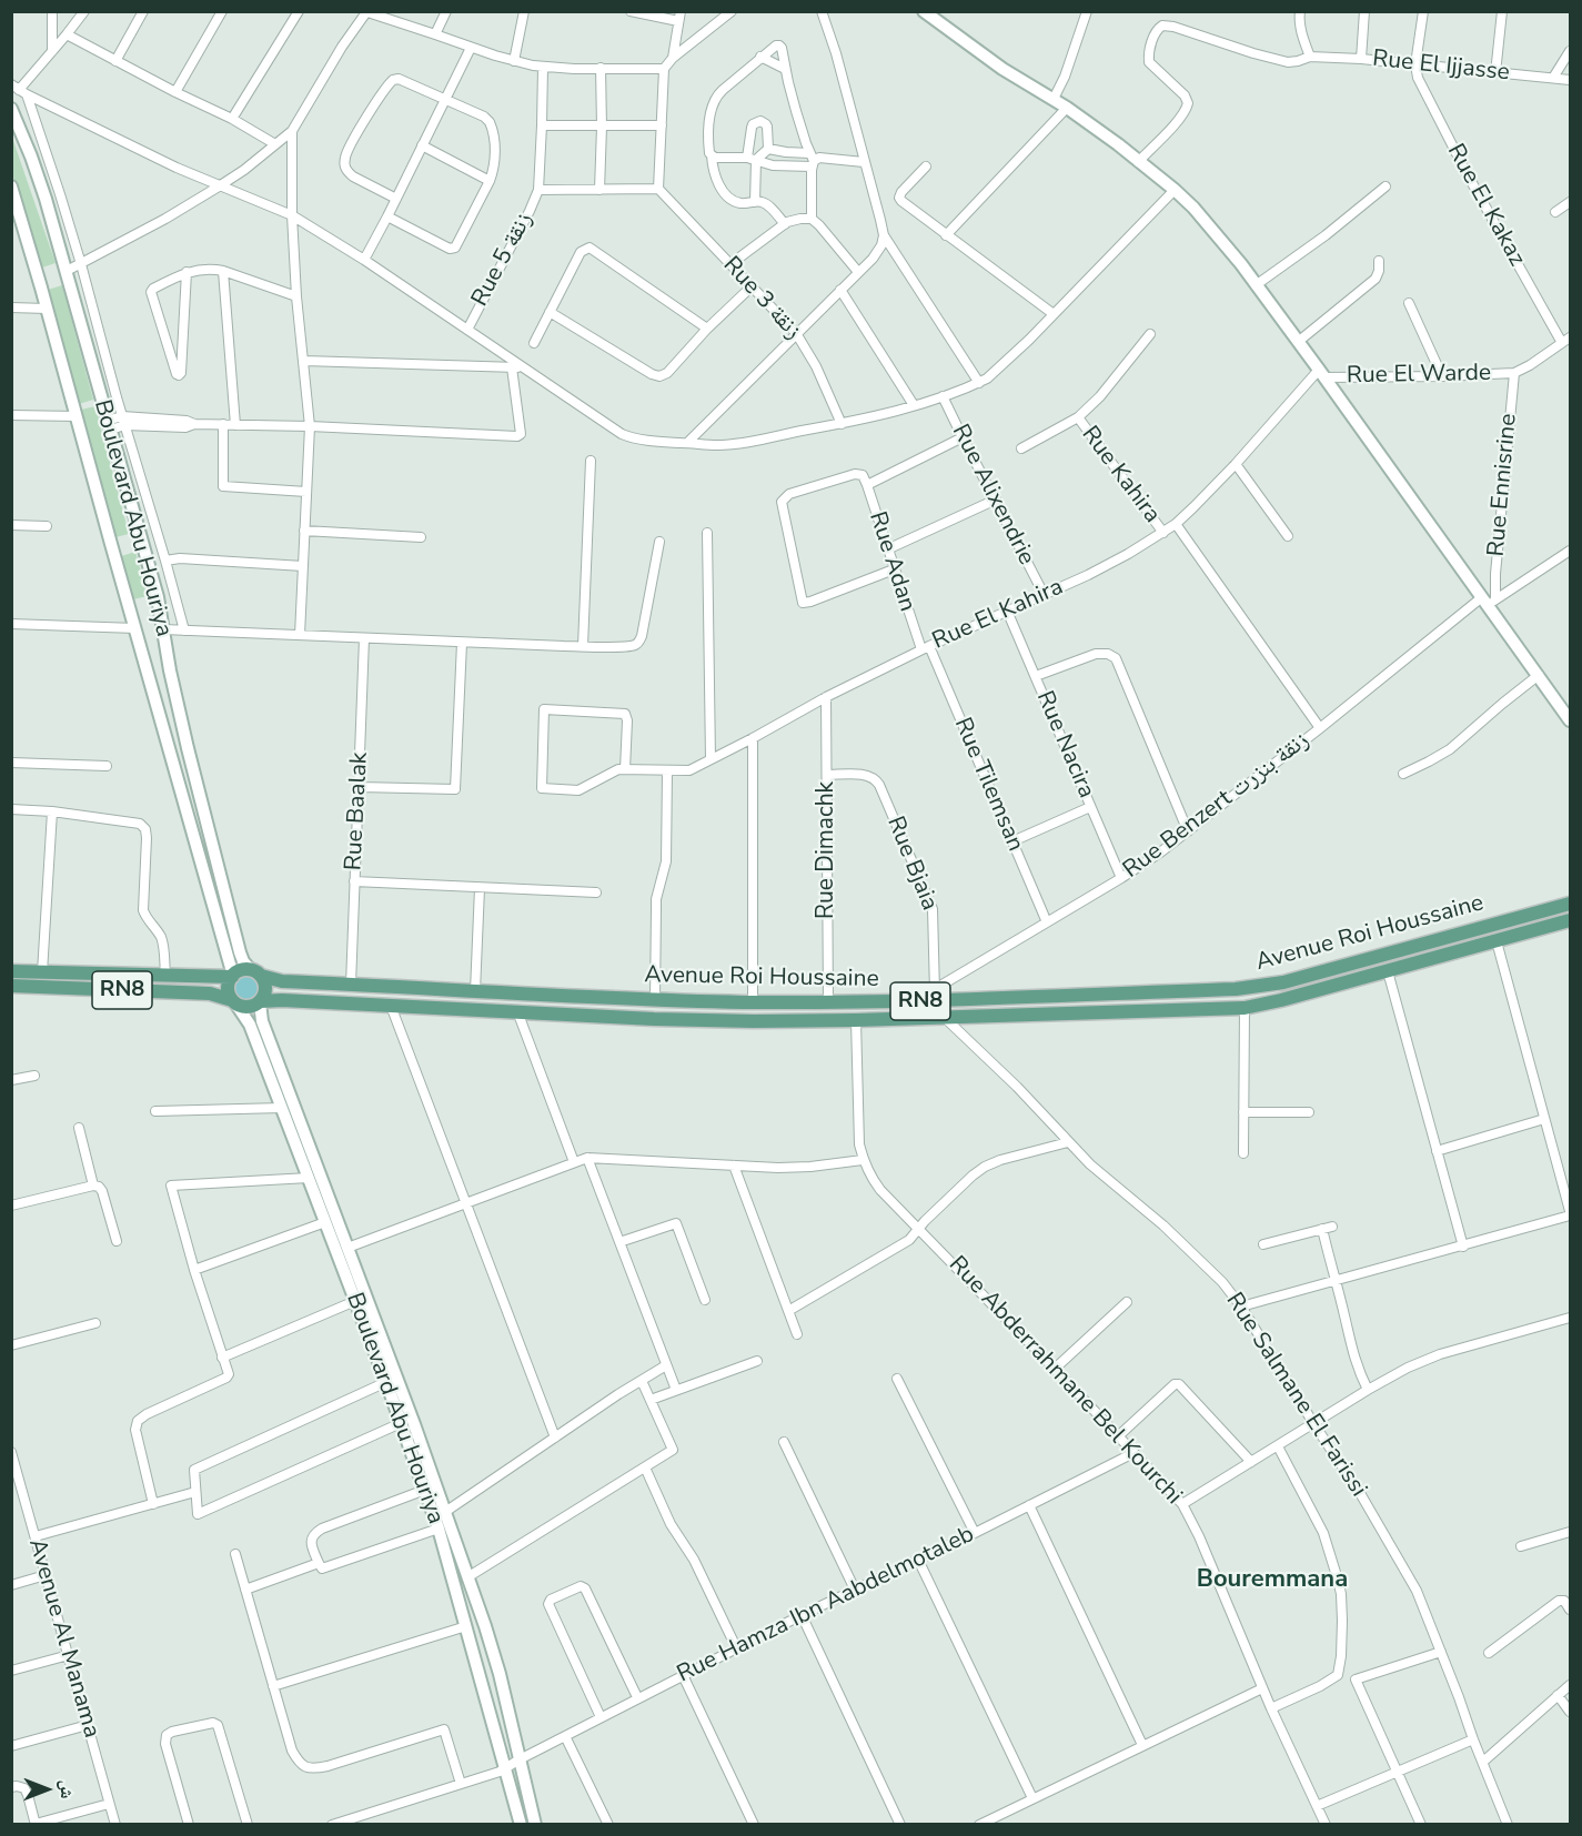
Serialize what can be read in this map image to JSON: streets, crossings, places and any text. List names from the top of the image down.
{
  "streets": {
    "main road": ["Boulevard Abu Houriya", "Avenue Roi Houssaine", "RN8"],
    "street": [
      "Rue El Ijjasse",
      "Rue El Kakaz",
      "Rue 5 زنقة",
      "Rue 3 زنقة",
      "Rue El Warde",
      "Rue Kahira",
      "Rue Ennisrine",
      "Rue Alixendrie",
      "Rue Adan",
      "Rue El Kahira",
      "Rue Nacira",
      "Rue Tilemsan",
      "Rue Benzert زنقة بنزرت",
      "Rue Baalak",
      "Rue Dimachk",
      "Rue Bjaia",
      "Rue Abderrahmane Bel Kourchi",
      "Rue Salmane El Farissi",
      "Rue Hamza Ibn Aabdelmotaleb",
      "Avenue Al Manama"
    ]
  },
  "crossings": [
    ["Rue El Ijjasse", "Rue El Kakaz"],
    ["Rue 5 زنقة", "Rue 3 زنقة"],
    ["Rue El Warde", "Rue Ennisrine"],
    ["Rue El Warde", "Rue El Kahira"],
    ["Rue Kahira", "Rue El Kahira"],
    ["Rue Ennisrine", "Rue Benzert زنقة بنزرت"],
    ["Rue Alixendrie", "Rue El Kahira"],
    ["Boulevard Abu Houriya", "Avenue Roi Houssaine"],
    ["Boulevard Abu Houriya", "RN8"],
    ["Boulevard Abu Houriya", "Rue Hamza Ibn Aabdelmotaleb"],
    ["Rue Adan", "Rue El Kahira"],
    ["Rue Adan", "Rue Tilemsan"],
    ["Rue El Kahira", "Rue Nacira"],
    ["Rue El Kahira", "Rue Tilemsan"],
    ["Rue El Kahira", "Rue Dimachk"],
    ["Rue Nacira", "Rue Benzert زنقة بنزرت"],
    ["Rue Tilemsan", "Rue Benzert زنقة بنزرت"],
    ["Rue Benzert زنقة بنزرت", "Rue Bjaia"],
    ["Rue Benzert زنقة بنزرت", "Avenue Roi Houssaine"],
    ["Rue Baalak", "Avenue Roi Houssaine"],
    ["Rue Dimachk", "Rue Bjaia"],
    ["Rue Dimachk", "Avenue Roi Houssaine"],
    ["Rue Bjaia", "Avenue Roi Houssaine"],
    ["Avenue Roi Houssaine", "RN8"],
    ["Avenue Roi Houssaine", "Rue Abderrahmane Bel Kourchi"],
    ["Avenue Roi Houssaine", "Rue Salmane El Farissi"],
    ["Rue Abderrahmane Bel Kourchi", "Rue Hamza Ibn Aabdelmotaleb"]
  ],
  "districts": ["Bouremmana"],
  "north": "right"
}
